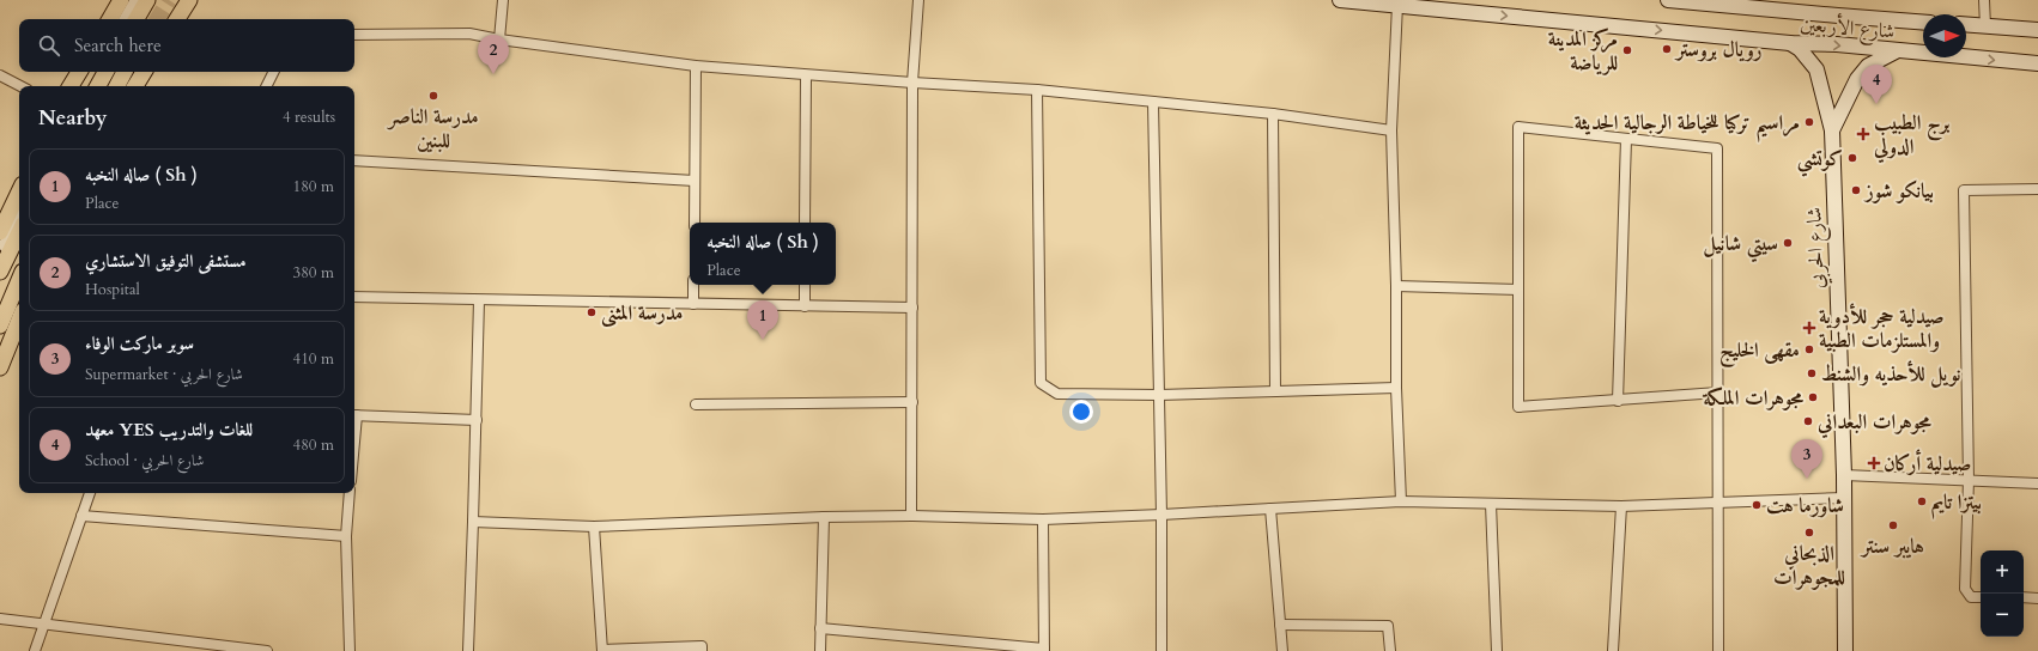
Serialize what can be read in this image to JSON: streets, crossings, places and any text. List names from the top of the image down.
{
  "streets": {
    "main road": ["شارع الأربعين", "شارع الحربي"]
  },
  "crossings": [
    ["شارع الأربعين", "شارع الحربي"]
  ],
  "places": {
    "other": [
      "رويال بروستر",
      "مركز المدينة للرياضة",
      "مدرسة الناصر للبنين",
      "مراسيم تركيا للخياطة الرجالية الحديثة",
      "كوتشي",
      "بيانكو شوز",
      "سيتي شانيل",
      "مدرسة المثنى",
      "مقهى الخليج",
      "نويل للأحذيه والشنط",
      "مجوهرات الملكة",
      "مجوهرات البعداني",
      "بيتزا تايم",
      "شاورما هت",
      "هايبر سنتر",
      "الذبحاني للمجوهرات"
    ],
    "health": ["برج الطبيب الدولي", "صيدلية حجر للأدوية والمستلزمات الطبية", "صيدلية أركان"]
  },
  "north": "right",
  "page": {
    "search": "Search here",
    "pins": [
      "2",
      "4",
      "1",
      "3"
    ],
    "heading": ["Nearby", "4 results"],
    "list": [
      {
        "mark": "1",
        "name": "صاله النخبه ( Sh )",
        "note": "Place",
        "value": "180 m"
      },
      {
        "mark": "2",
        "name": "مستشفى التوفيق الاستشاري",
        "note": "Hospital",
        "value": "380 m"
      },
      {
        "mark": "3",
        "name": "سوبر ماركت الوفاء",
        "note": "Supermarket · شارع الحربي",
        "value": "410 m"
      },
      {
        "mark": "4",
        "name": "معهد YES للغات والتدريب",
        "note": "School · شارع الحربي",
        "value": "480 m"
      }
    ],
    "popup": ["صاله النخبه ( Sh )", "Place"],
    "map_buttons": ["+", "−"]
  }
}
